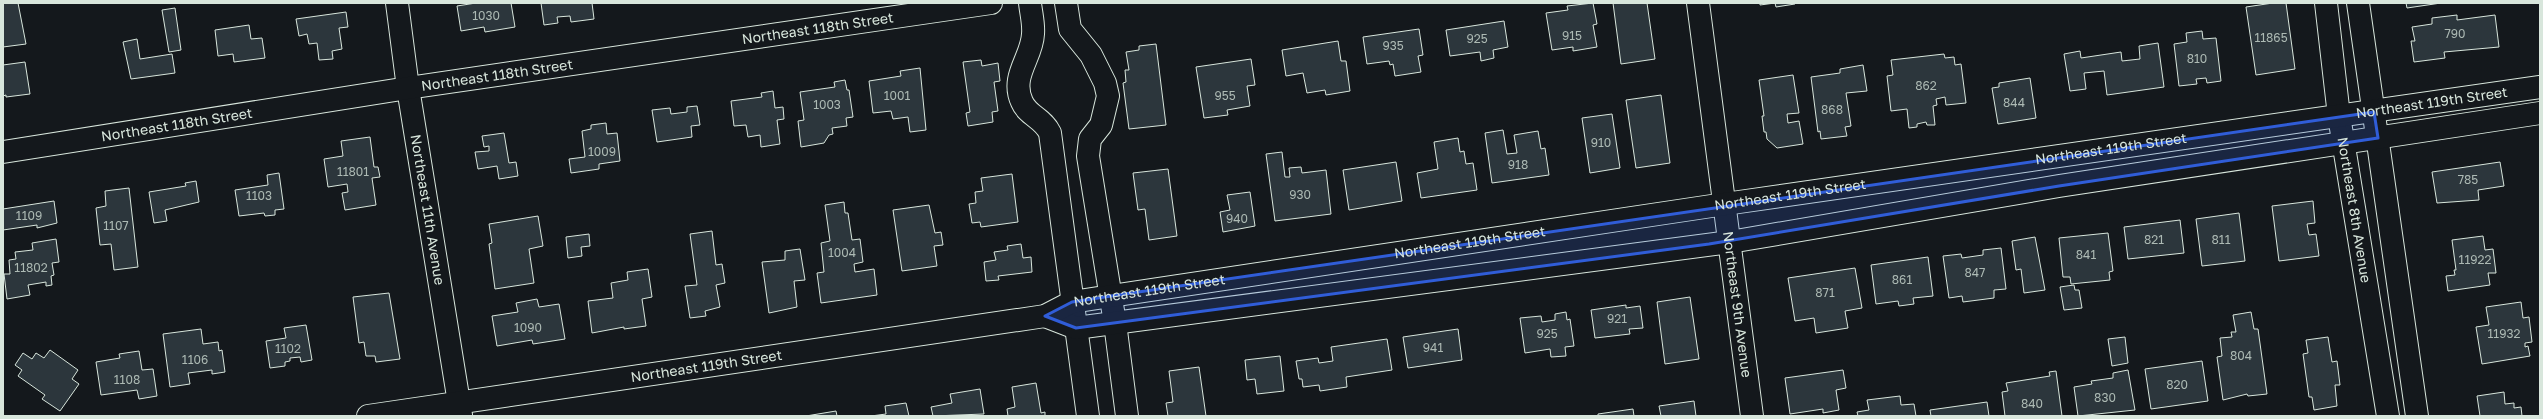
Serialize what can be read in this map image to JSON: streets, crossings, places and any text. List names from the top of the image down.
{
  "streets": {
    "street": [
      "Northeast 118th Street",
      "Northeast 119th Street",
      "Northeast 11th Avenue",
      "Northeast 8th Avenue",
      "Northeast 9th Avenue"
    ]
  },
  "crossings": [
    ["Northeast 118th Street", "Northeast 11th Avenue"],
    ["Northeast 119th Street", "Northeast 11th Avenue"],
    ["Northeast 119th Street", "Northeast 8th Avenue"],
    ["Northeast 119th Street", "Northeast 9th Avenue"]
  ],
  "house_numbers": [
    "1030",
    "790",
    "915",
    "11865",
    "925",
    "935",
    "810",
    "862",
    "1001",
    "955",
    "844",
    "1003",
    "868",
    "910",
    "1009",
    "918",
    "11801",
    "785",
    "930",
    "1103",
    "1109",
    "940",
    "1107",
    "821",
    "811",
    "1004",
    "841",
    "11922",
    "11802",
    "847",
    "861",
    "871",
    "921",
    "1090",
    "925",
    "11932",
    "941",
    "1102",
    "804",
    "1106",
    "1108",
    "820",
    "830",
    "840"
  ]
}
